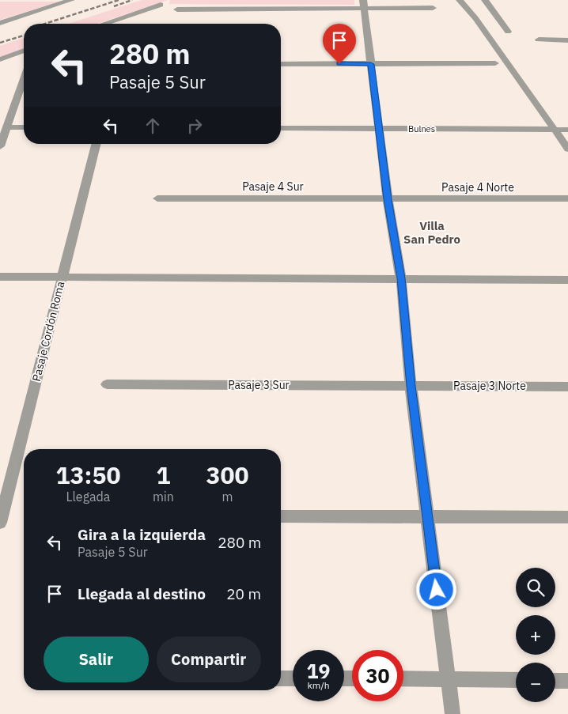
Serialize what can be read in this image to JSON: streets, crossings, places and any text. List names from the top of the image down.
{
  "streets": {
    "street": [
      "Bulnes",
      "Pasaje 4 Sur",
      "Pasaje 4 Norte",
      "Pasaje Cordón Roma",
      "Pasaje 3 Sur",
      "Pasaje 3 Norte"
    ]
  },
  "crossings": [
    ["Pasaje 4 Sur", "Pasaje 4 Norte"],
    ["Pasaje 3 Sur", "Pasaje 3 Norte"]
  ],
  "districts": ["Villa San Pedro"],
  "page": {
    "turn": ["280 m", "Pasaje 5 Sur"],
    "eta": [
      "13:50",
      "Llegada",
      "1",
      "min",
      "300",
      "m"
    ],
    "list": [
      {
        "name": "Gira a la izquierda",
        "note": "Pasaje 5 Sur",
        "value": "280 m"
      },
      {
        "name": "Llegada al destino",
        "value": "20 m"
      }
    ],
    "map_buttons": ["+", "−"],
    "buttons": ["Salir", "Compartir"],
    "speed": "19 km/h",
    "limit": "30"
  }
}
